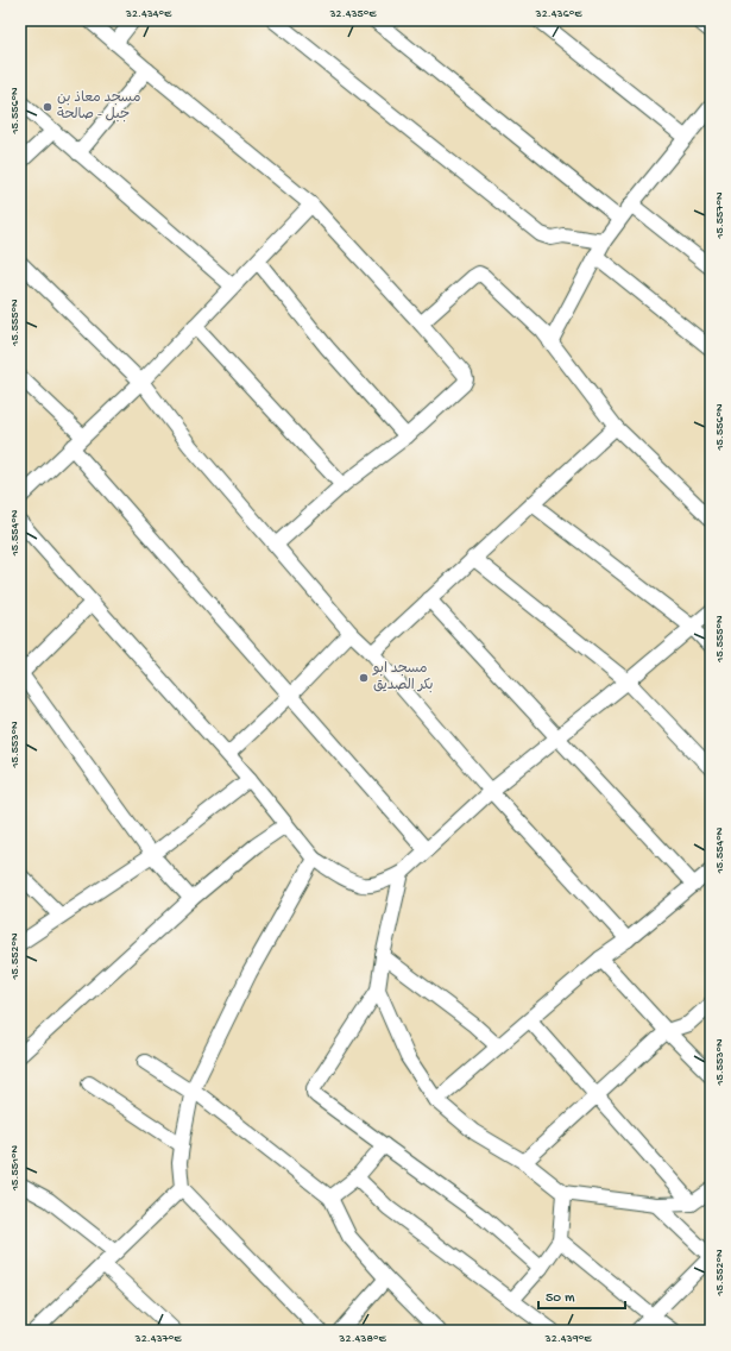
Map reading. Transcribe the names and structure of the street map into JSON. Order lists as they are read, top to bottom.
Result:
{
  "places": ["مسجد معاذ بن جبل - صالحة", "مسجد ابو بكر الصديق"],
  "scale_bar": "50 m",
  "coordinates": [
    "32.434°E",
    "32.435°E",
    "32.436°E",
    "15.556°N",
    "15.557°N",
    "15.555°N",
    "15.554°N",
    "15.553°N",
    "15.552°N",
    "15.551°N",
    "32.437°E",
    "32.438°E",
    "32.439°E"
  ]
}
